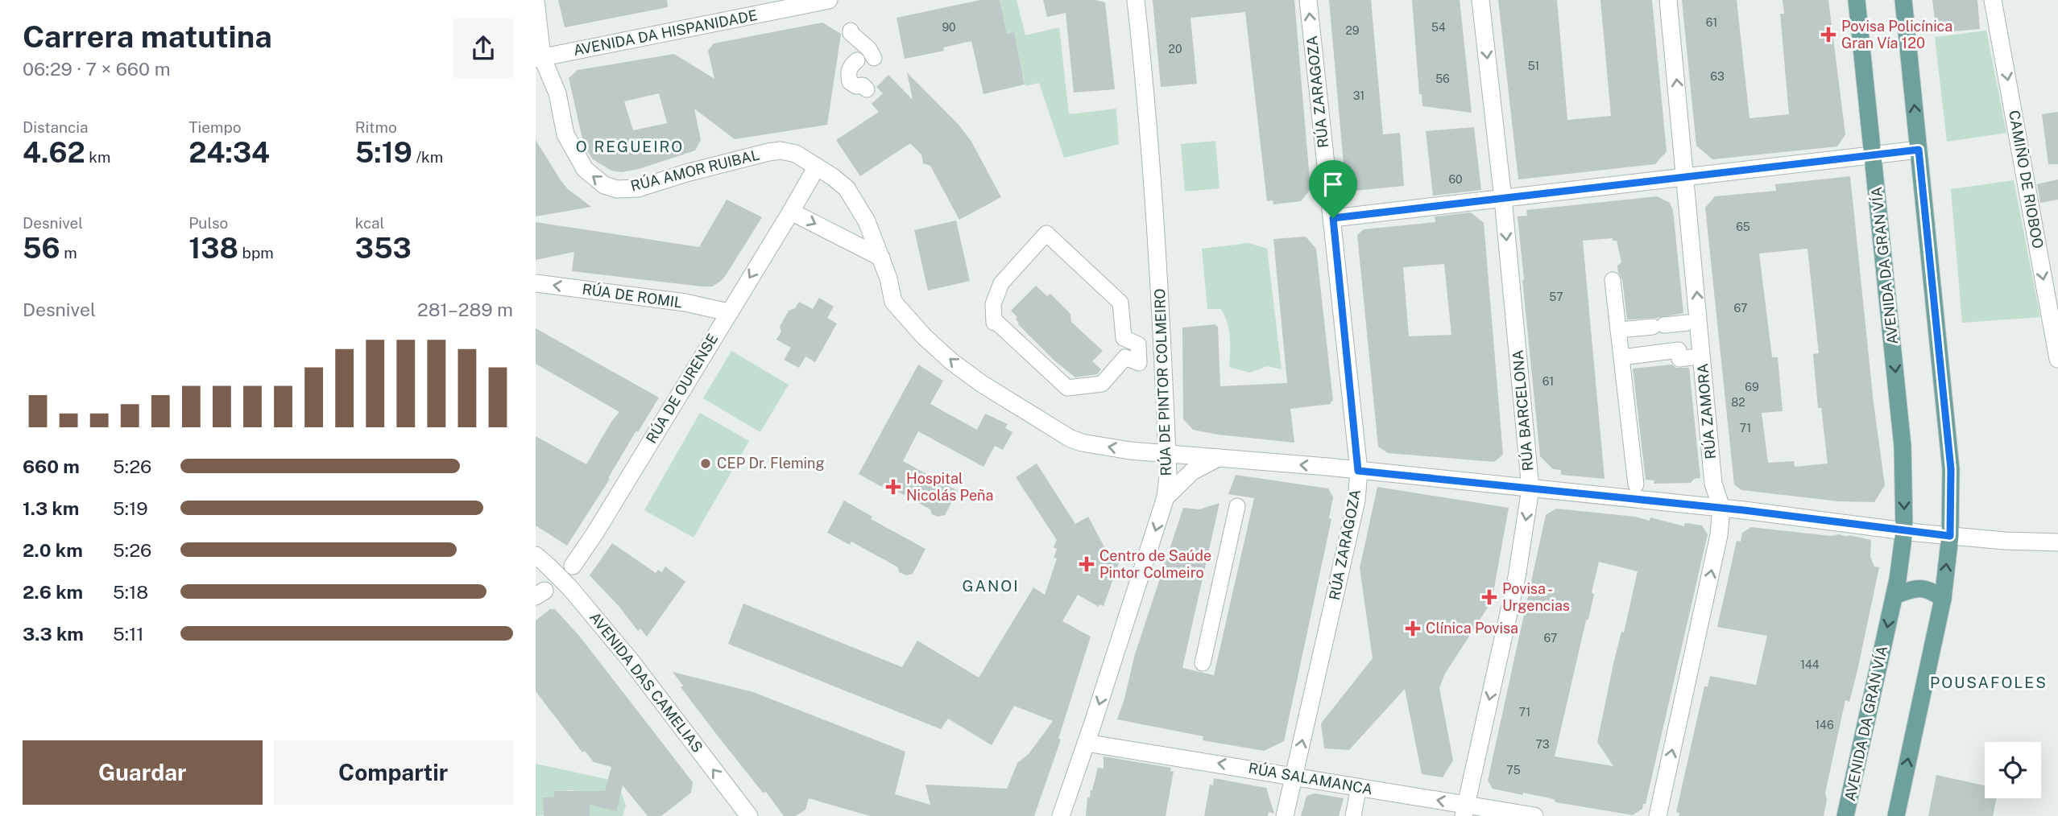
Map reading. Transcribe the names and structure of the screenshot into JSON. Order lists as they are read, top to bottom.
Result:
{
  "streets": {
    "main road": ["AVENIDA DA GRAN VÍA"],
    "street": [
      "AVENIDA DA HISPANIDADE",
      "RÚA ZARAGOZA",
      "RÚA AMOR RUIBAL",
      "CAMIÑO DE RIOBOO",
      "RÚA DE ROMIL",
      "RÚA DE PINTOR COLMEIRO",
      "RÚA DE OURENSE",
      "RÚA BARCELONA",
      "RÚA ZAMORA",
      "AVENIDA DAS CAMELIAS",
      "RÚA SALAMANCA"
    ]
  },
  "crossings": [
    ["AVENIDA DA HISPANIDADE", "RÚA AMOR RUIBAL"],
    ["RÚA ZARAGOZA", "RÚA AMOR RUIBAL"],
    ["RÚA ZARAGOZA", "RÚA SALAMANCA"],
    ["RÚA AMOR RUIBAL", "AVENIDA DA GRAN VÍA"],
    ["RÚA AMOR RUIBAL", "RÚA DE PINTOR COLMEIRO"],
    ["RÚA AMOR RUIBAL", "RÚA DE OURENSE"],
    ["RÚA AMOR RUIBAL", "RÚA BARCELONA"],
    ["RÚA AMOR RUIBAL", "RÚA ZAMORA"],
    ["RÚA DE ROMIL", "RÚA DE OURENSE"],
    ["RÚA DE PINTOR COLMEIRO", "RÚA SALAMANCA"],
    ["RÚA BARCELONA", "RÚA SALAMANCA"]
  ],
  "one_way": [
    "RÚA AMOR RUIBAL",
    "CAMIÑO DE RIOBOO",
    "RÚA DE ROMIL",
    "RÚA BARCELONA",
    "RÚA ZAMORA",
    "AVENIDA DAS CAMELIAS",
    "RÚA SALAMANCA"
  ],
  "districts": ["O REGUEIRO", "GANOI", "POUSAFOLES"],
  "places": {
    "health": [
      "Povisa Policínica Gran Vía 120",
      "Hospital Nicolás Peña",
      "Centro de Saúde Pintor Colmeiro",
      "Povisa - Urgencias",
      "Clínica Povisa"
    ],
    "other": ["CEP Dr. Fleming"]
  },
  "house_numbers": [
    "61",
    "90",
    "54",
    "29",
    "20",
    "51",
    "63",
    "56",
    "31",
    "60",
    "65",
    "57",
    "67",
    "61",
    "69",
    "82",
    "71",
    "67",
    "144",
    "71",
    "146",
    "73",
    "75"
  ],
  "page": {
    "heading": ["Carrera matutina", "06:29 · 7 × 660 m"],
    "stats": [
      ["Distancia", "4.62 km"],
      ["Tiempo", "24:34"],
      ["Ritmo", "5:19 /km"],
      ["Desnivel", "56 m"],
      ["Pulso", "138 bpm"],
      ["kcal", "353"]
    ],
    "chart": ["Desnivel", "281–289 m"],
    "list": [
      {
        "name": "660 m",
        "note": "5:26"
      },
      {
        "name": "1.3 km",
        "note": "5:19"
      },
      {
        "name": "2.0 km",
        "note": "5:26"
      },
      {
        "name": "2.6 km",
        "note": "5:18"
      },
      {
        "name": "3.3 km",
        "note": "5:11"
      }
    ],
    "buttons": ["Guardar", "Compartir"]
  }
}
